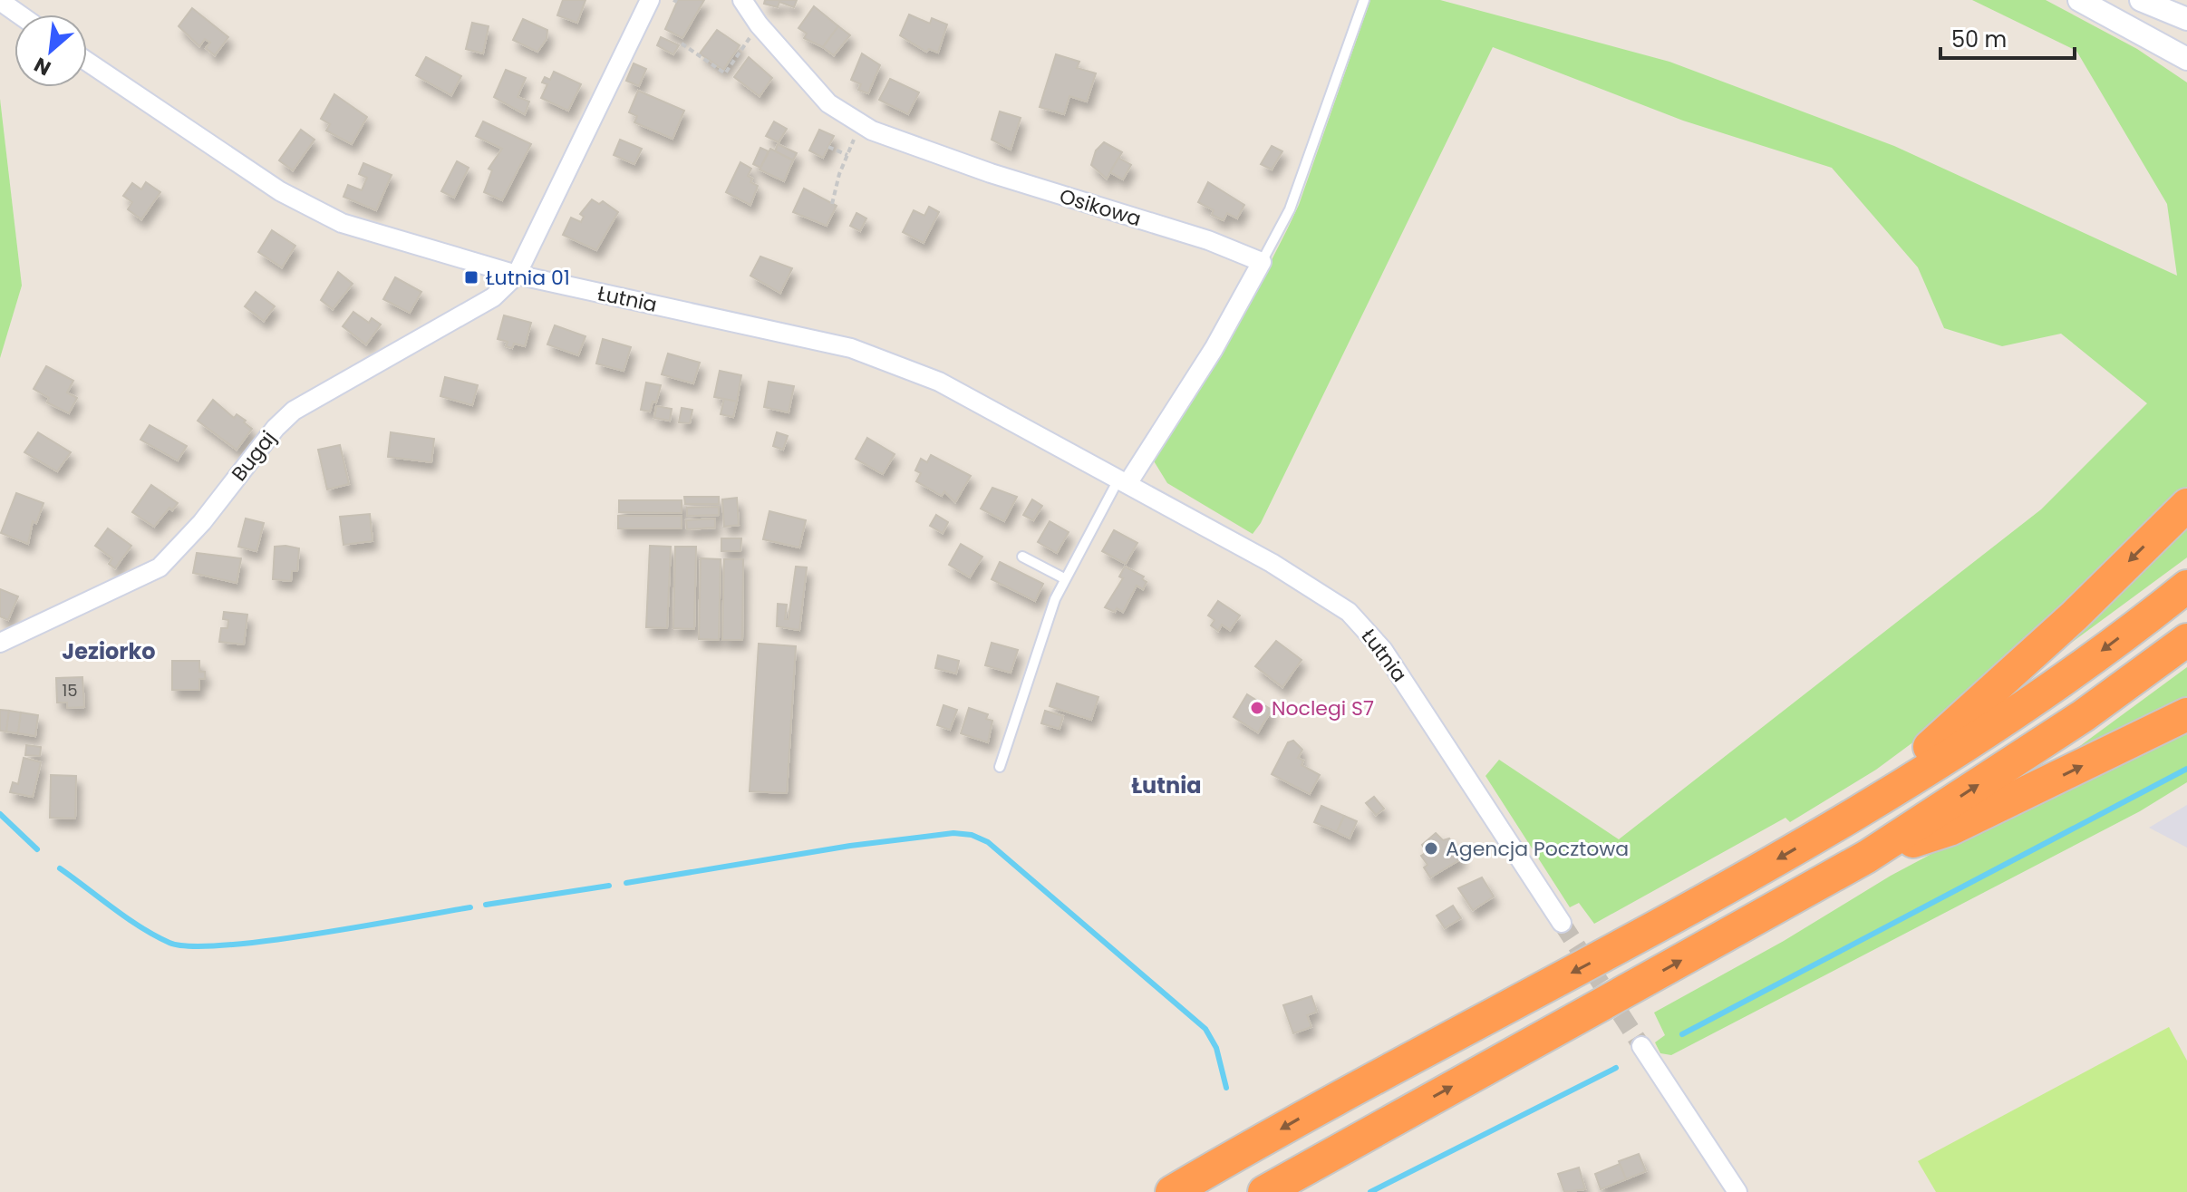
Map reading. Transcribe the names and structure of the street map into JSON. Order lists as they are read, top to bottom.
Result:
{
  "streets": {
    "street": ["Osikowa", "Łutnia", "Bugaj"]
  },
  "crossings": [
    ["Łutnia", "Bugaj"]
  ],
  "districts": ["Jeziorko", "Łutnia"],
  "places": {
    "transit": ["Łutnia 01"],
    "other": ["Noclegi S7", "Agencja Pocztowa"]
  },
  "house_numbers": ["15"],
  "scale_bar": "50 m",
  "north": "bottom left"
}
